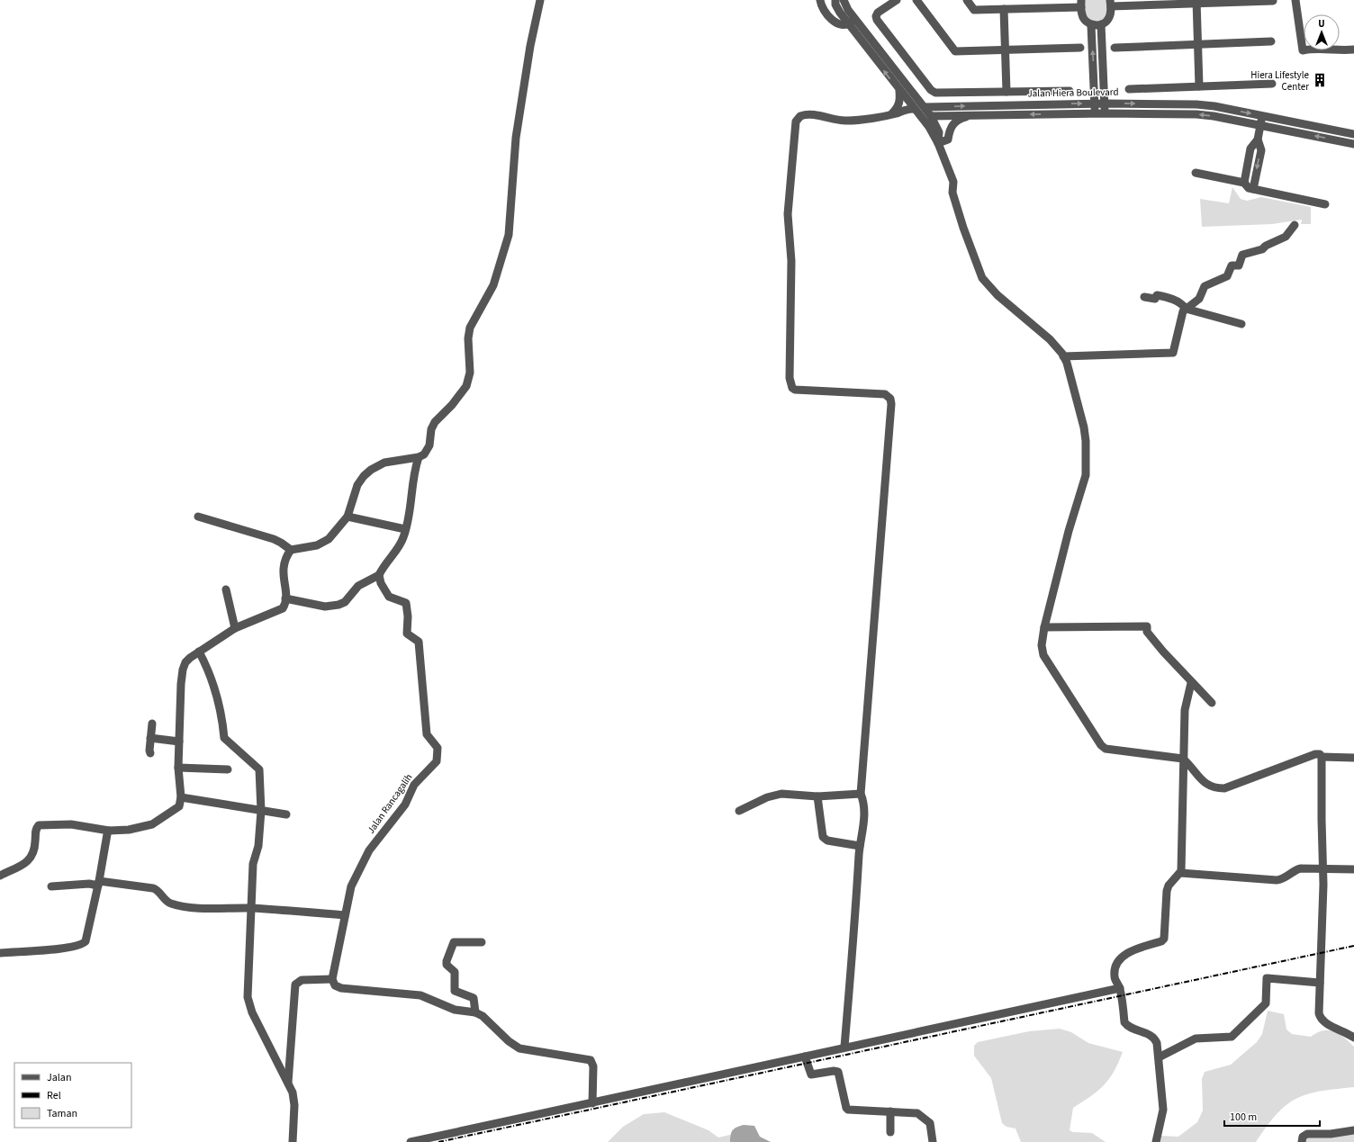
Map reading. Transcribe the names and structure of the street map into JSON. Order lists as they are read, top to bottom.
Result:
{
  "streets": {
    "street": ["Jalan Hiera Boulevard", "Jalan Rancagalih"]
  },
  "places": {
    "building": ["Hiera Lifestyle Center"]
  },
  "legend": ["Jalan", "Rel", "Taman"],
  "scale_bar": "100 m",
  "north": "top"
}
